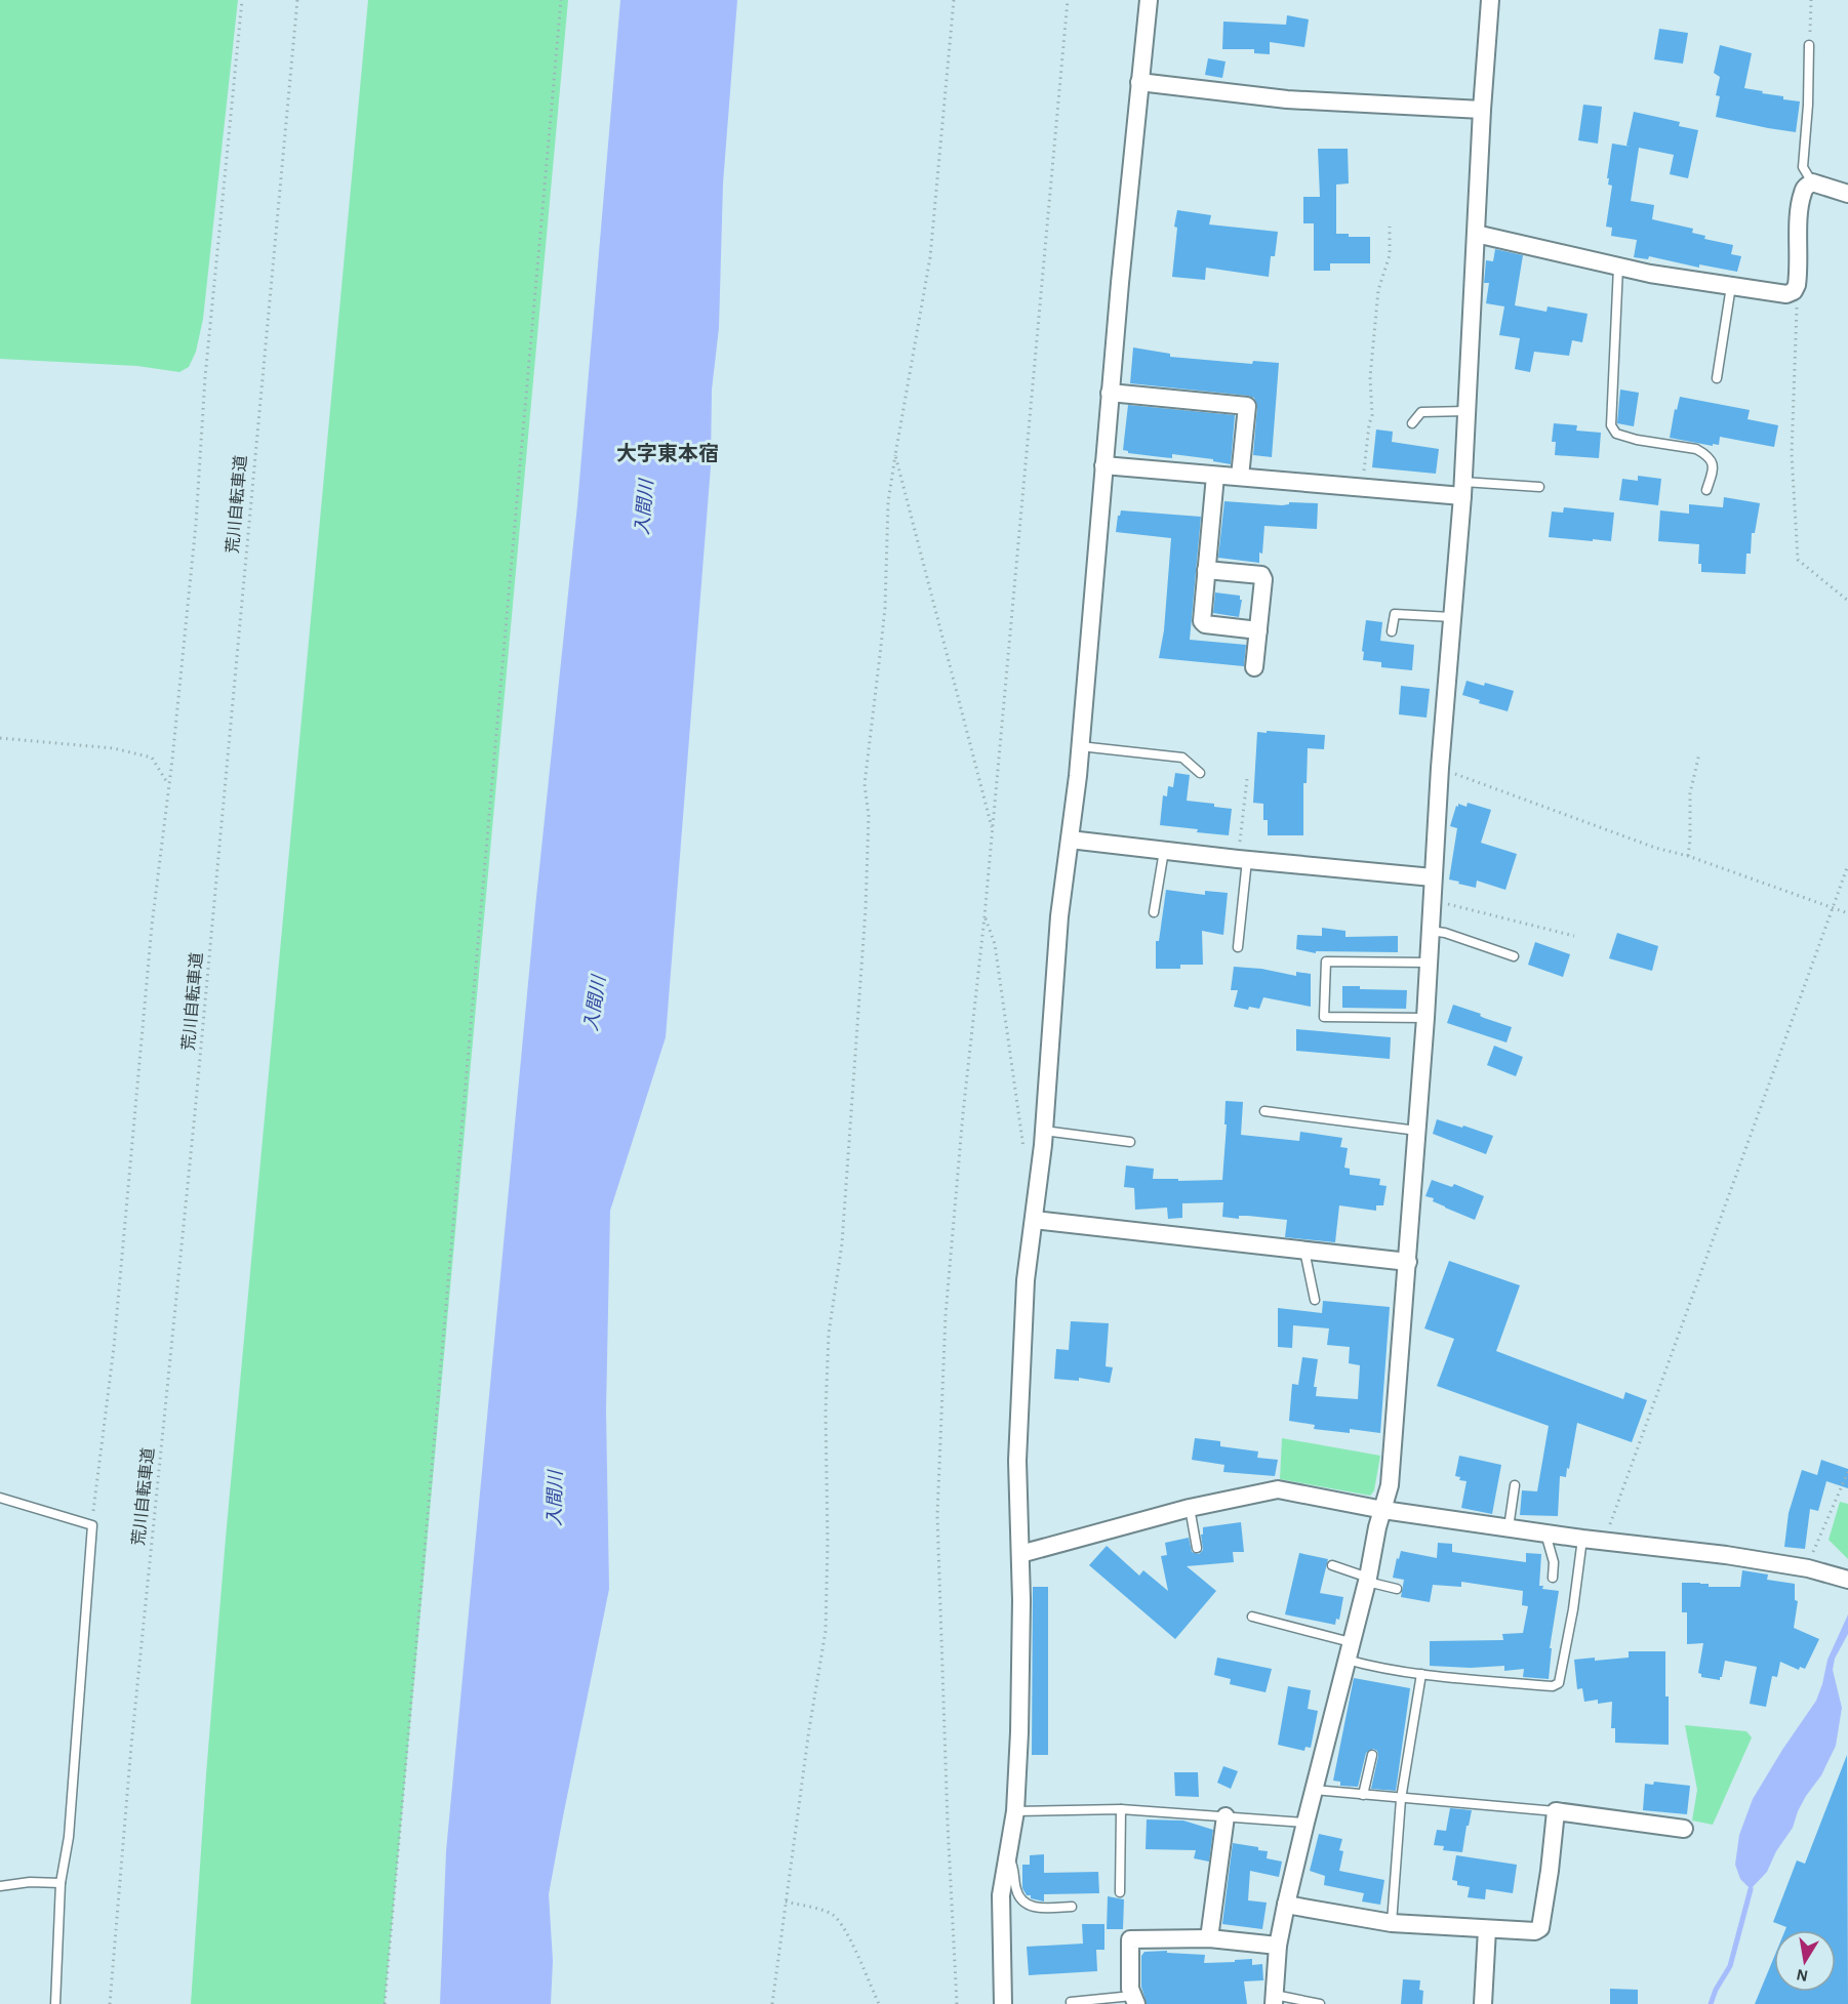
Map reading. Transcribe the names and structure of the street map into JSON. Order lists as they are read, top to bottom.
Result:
{
  "streets": {
    "path": ["荒川自転車道"]
  },
  "districts": ["大字東本宿"],
  "water": ["入間川"],
  "north": "bottom"
}
